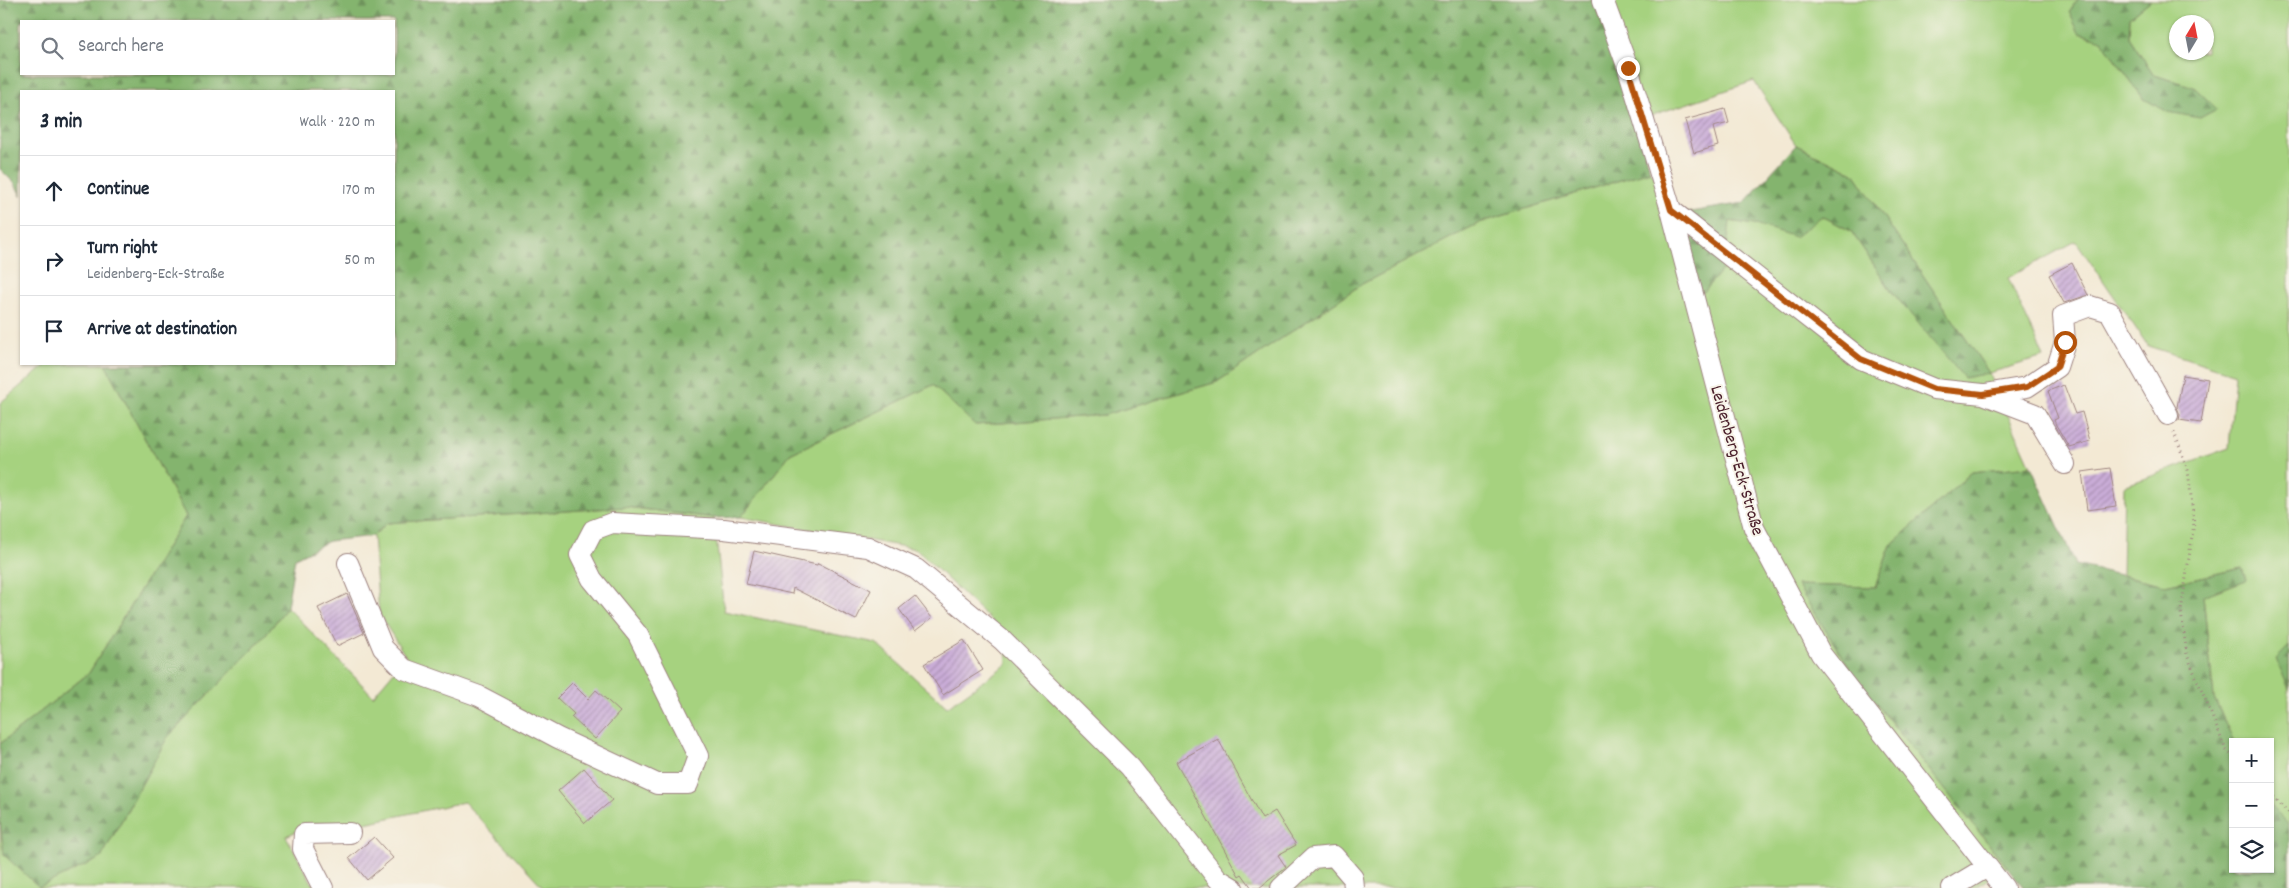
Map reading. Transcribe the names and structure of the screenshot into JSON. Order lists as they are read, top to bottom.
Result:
{
  "streets": {
    "street": ["Leidenberg-Eck-Straße"]
  },
  "north": "top",
  "page": {
    "search": "Search here",
    "heading": ["3 min", "Walk · 220 m"],
    "list": [
      ["Continue", "170 m"],
      ["Turn right", "Leidenberg-Eck-Straße", "50 m"],
      "Arrive at destination"
    ],
    "map_buttons": ["+", "−"]
  }
}
